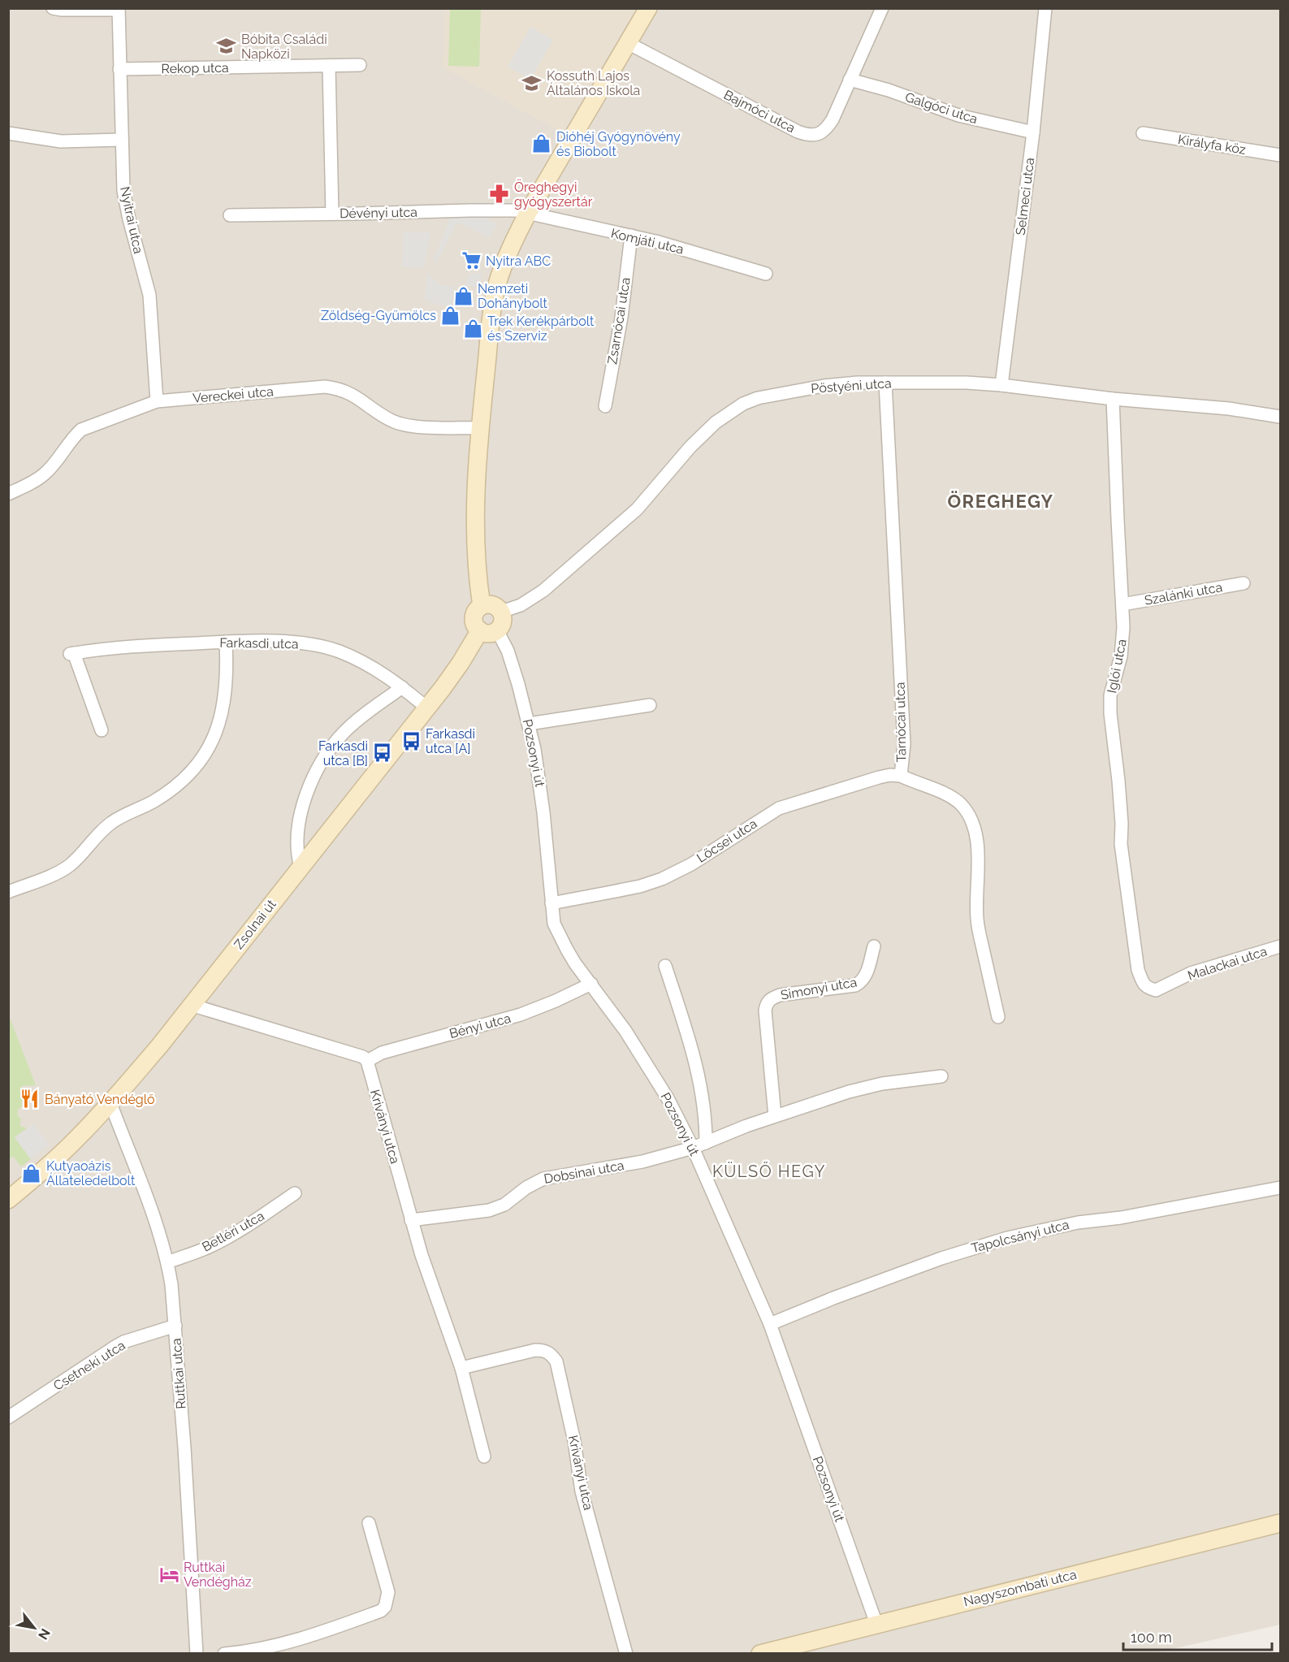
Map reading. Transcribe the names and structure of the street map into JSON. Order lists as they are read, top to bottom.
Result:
{
  "streets": {
    "street": [
      "Rekop utca",
      "Galgóci utca",
      "Bajmóci utca",
      "Királyfa köz",
      "Selmeci utca",
      "Dévényi utca",
      "Nyitrai utca",
      "Komjáti utca",
      "Zsarnócai utca",
      "Pöstyéni utca",
      "Vereckei utca",
      "Szalánki utca",
      "Farkasdi utca",
      "Iglói utca",
      "Tarnócai utca",
      "Pozsonyi út",
      "Lőcsei utca",
      "Zsolnai út",
      "Malackai utca",
      "Simonyi utca",
      "Bényi utca",
      "Kriványi utca",
      "Dobsinai utca",
      "Betléri utca",
      "Tapolcsányi utca",
      "Csetneki utca",
      "Ruttkai utca",
      "Nagyszombati utca"
    ]
  },
  "crossings": [
    ["Rekop utca", "Nyitrai utca"],
    ["Galgóci utca", "Bajmóci utca"],
    ["Galgóci utca", "Selmeci utca"],
    ["Selmeci utca", "Pöstyéni utca"],
    ["Dévényi utca", "Komjáti utca"],
    ["Nyitrai utca", "Vereckei utca"],
    ["Komjáti utca", "Zsarnócai utca"],
    ["Pöstyéni utca", "Iglói utca"],
    ["Pöstyéni utca", "Tarnócai utca"],
    ["Pöstyéni utca", "Pozsonyi út"],
    ["Pöstyéni utca", "Zsolnai út"],
    ["Szalánki utca", "Iglói utca"],
    ["Farkasdi utca", "Zsolnai út"],
    ["Iglói utca", "Malackai utca"],
    ["Tarnócai utca", "Lőcsei utca"],
    ["Pozsonyi út", "Lőcsei utca"],
    ["Pozsonyi út", "Zsolnai út"],
    ["Pozsonyi út", "Bényi utca"],
    ["Pozsonyi út", "Dobsinai utca"],
    ["Pozsonyi út", "Tapolcsányi utca"],
    ["Pozsonyi út", "Nagyszombati utca"],
    ["Zsolnai út", "Ruttkai utca"],
    ["Simonyi utca", "Dobsinai utca"],
    ["Bényi utca", "Kriványi utca"],
    ["Kriványi utca", "Dobsinai utca"],
    ["Betléri utca", "Ruttkai utca"],
    ["Csetneki utca", "Ruttkai utca"]
  ],
  "districts": ["ÖREGHEGY", "KÜLSŐ HEGY"],
  "places": {
    "school or university": ["Bóbita Családi Napközi", "Kossuth Lajos Általános Iskola"],
    "shop": [
      "Dióhéj Gyógynövény és Biobolt",
      "Nemzeti Dohánybolt",
      "Zöldség-Gyümölcs",
      "Trek Kerékpárbolt és Szerviz",
      "Kutyaoázis Állateledelbolt"
    ],
    "pharmacy": ["Öreghegyi gyógyszertár"],
    "supermarket": ["Nyitra ABC"],
    "bus stop": ["Farkasdi utca [A]", "Farkasdi utca [B]"],
    "restaurant": ["Bányató Vendéglő"],
    "hotel": ["Ruttkai Vendégház"]
  },
  "scale_bar": "100 m",
  "north": "bottom right"
}
